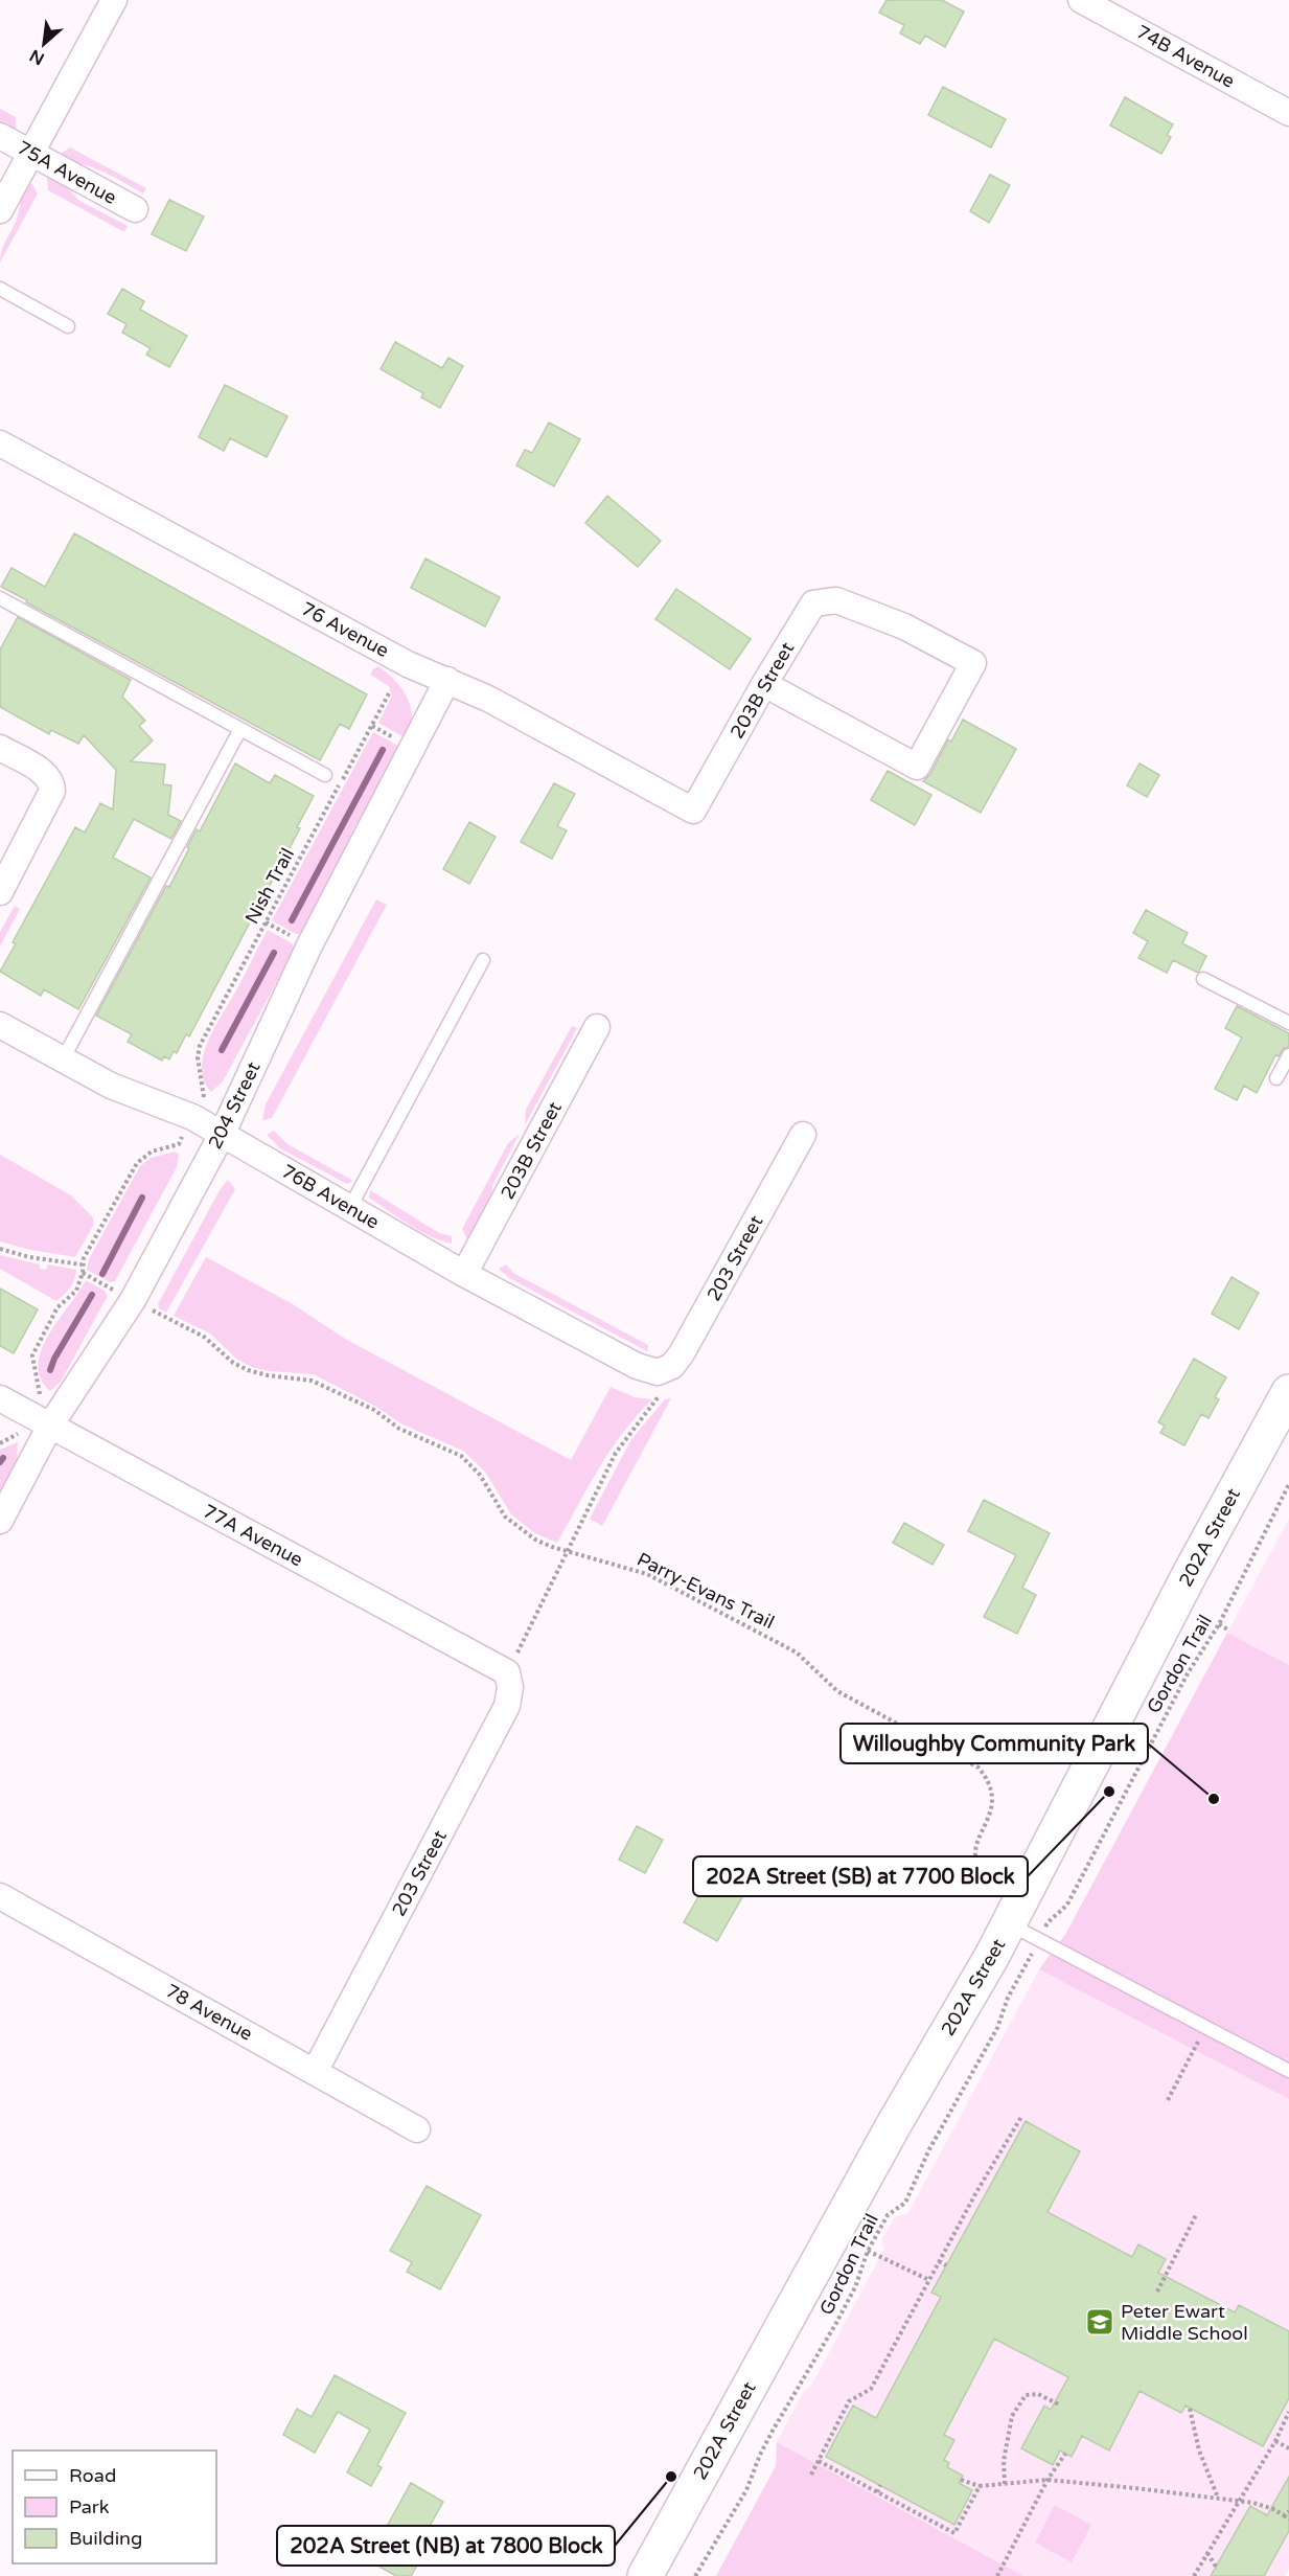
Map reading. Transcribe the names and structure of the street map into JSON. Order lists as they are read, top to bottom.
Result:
{
  "streets": {
    "main road": ["202A Street"],
    "street": [
      "74B Avenue",
      "75A Avenue",
      "76 Avenue",
      "203B Street",
      "204 Street",
      "76B Avenue",
      "203 Street",
      "77A Avenue",
      "78 Avenue"
    ],
    "path": ["Nish Trail", "Parry-Evans Trail", "Gordon Trail"]
  },
  "crossings": [
    ["76 Avenue", "203B Street"],
    ["76 Avenue", "204 Street"],
    ["203B Street", "76B Avenue"],
    ["204 Street", "76B Avenue"],
    ["204 Street", "77A Avenue"],
    ["76B Avenue", "203 Street"],
    ["203 Street", "77A Avenue"],
    ["203 Street", "78 Avenue"]
  ],
  "places": {
    "other": ["202A Street (SB) at 7700 Block", "Willoughby Community Park", "202A Street (NB) at 7800 Block"],
    "school or university": ["Peter Ewart Middle School"]
  },
  "legend": ["Road", "Park", "Building"],
  "north": "bottom left"
}
